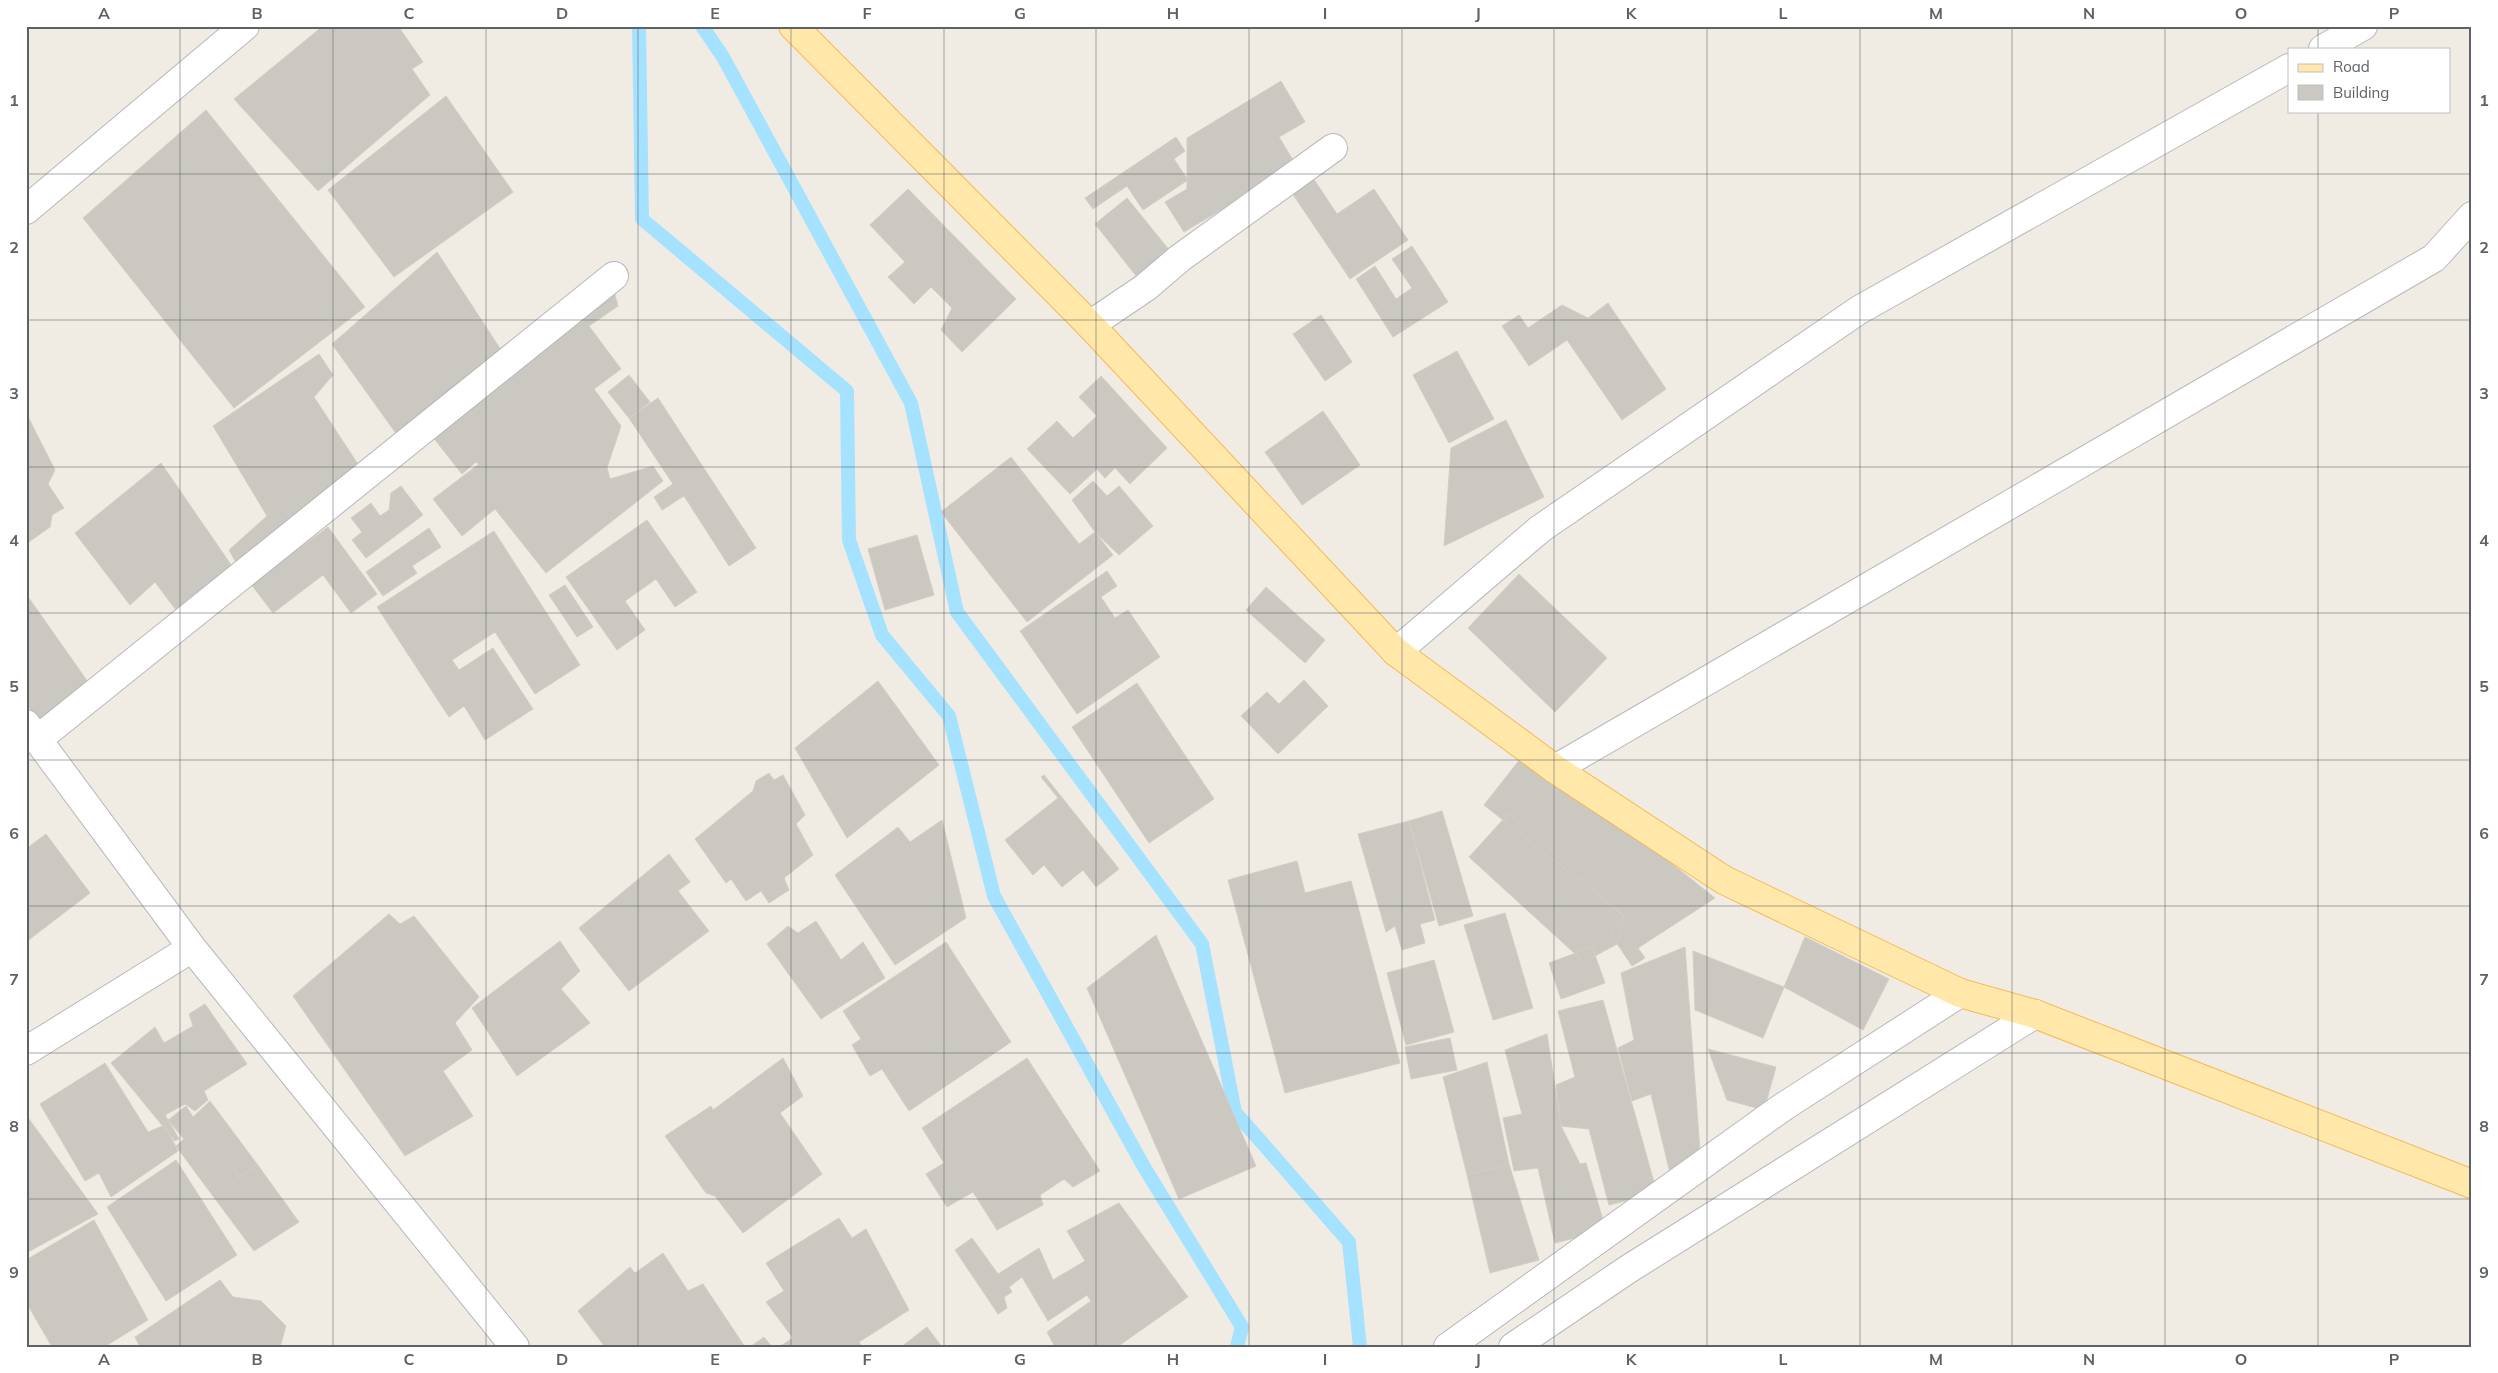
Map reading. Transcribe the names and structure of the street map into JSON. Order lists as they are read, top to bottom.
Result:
{
  "legend": ["Road", "Building"],
  "grid": {
    "columns": [
      "A",
      "B",
      "C",
      "D",
      "E",
      "F",
      "G",
      "H",
      "I",
      "J",
      "K",
      "L",
      "M",
      "N",
      "O",
      "P"
    ],
    "rows": [
      "1",
      "2",
      "3",
      "4",
      "5",
      "6",
      "7",
      "8",
      "9"
    ]
  }
}
